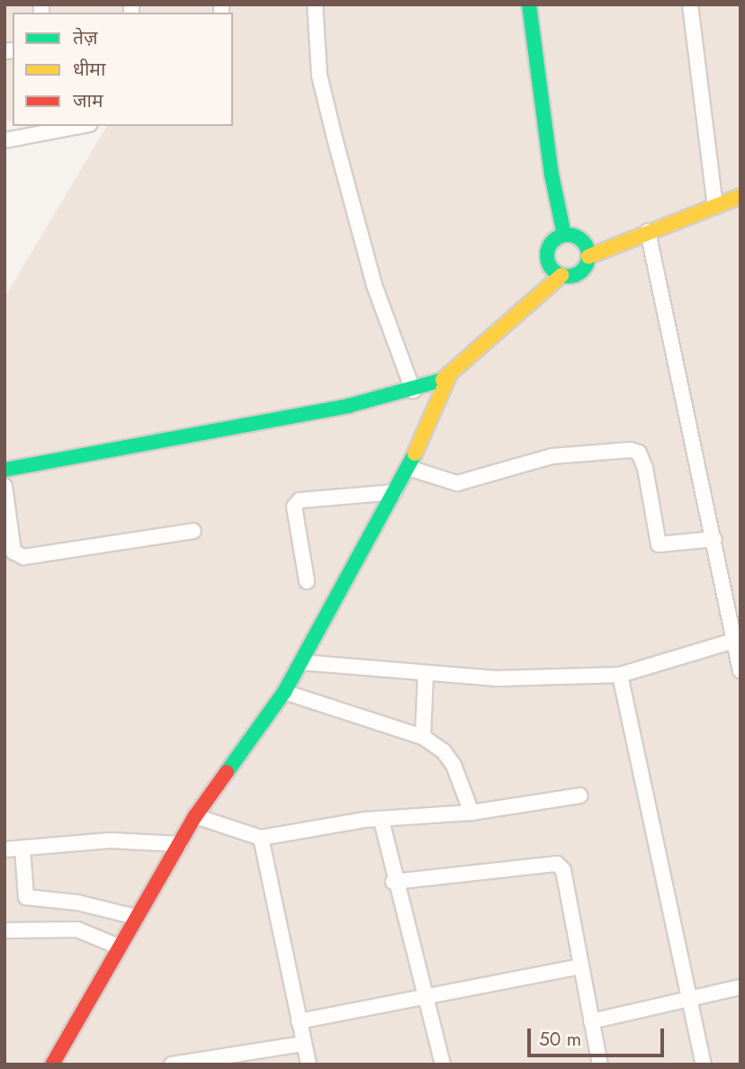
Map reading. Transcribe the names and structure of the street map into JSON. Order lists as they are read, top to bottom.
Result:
{
  "legend": ["तेज़", "धीमा", "जाम"],
  "scale_bar": "50 m"
}
